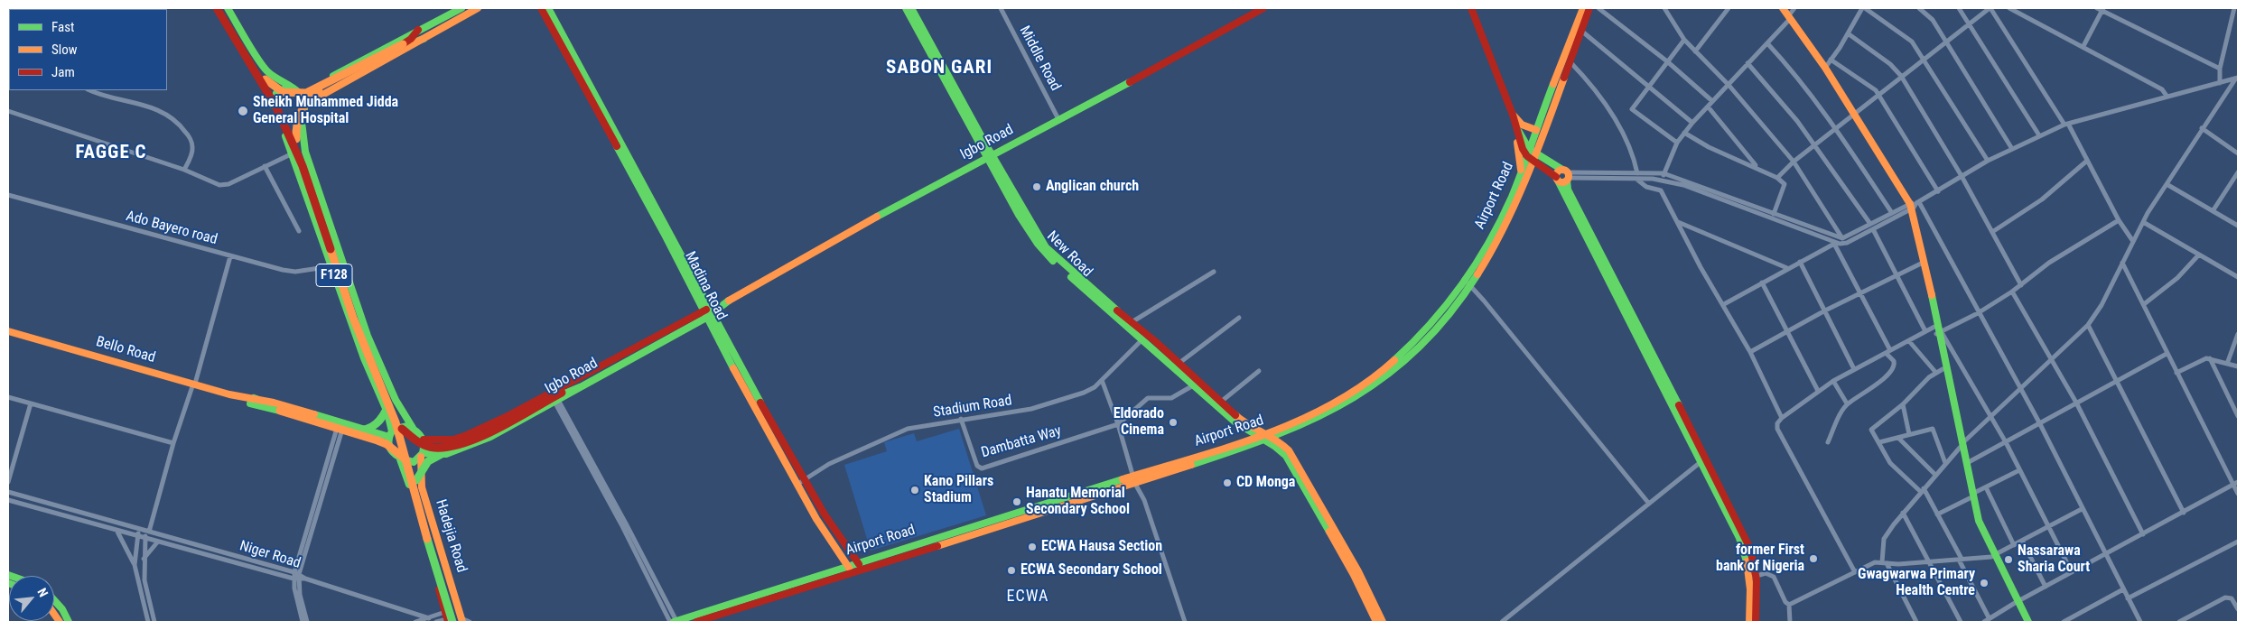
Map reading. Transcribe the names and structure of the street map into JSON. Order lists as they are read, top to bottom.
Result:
{
  "streets": {
    "main road": [
      "Igbo Road",
      "Airport Road",
      "New Road",
      "F128",
      "Madina Road",
      "Bello Road",
      "Hadejia Road"
    ],
    "street": [
      "Middle Road",
      "Ado Bayero road",
      "Stadium Road",
      "Dambatta Way",
      "Niger Road"
    ]
  },
  "crossings": [
    ["Middle Road", "Igbo Road"],
    ["Igbo Road", "New Road"],
    ["Igbo Road", "F128"],
    ["Igbo Road", "Madina Road"],
    ["Igbo Road", "Hadejia Road"],
    ["Airport Road", "New Road"],
    ["Airport Road", "Madina Road"],
    ["Ado Bayero road", "F128"],
    ["New Road", "Stadium Road"],
    ["F128", "Bello Road"],
    ["F128", "Hadejia Road"],
    ["Madina Road", "Stadium Road"],
    ["Stadium Road", "Dambatta Way"]
  ],
  "districts": ["SABON GARI", "FAGGE C", "ECWA"],
  "places": [
    "Sheikh Muhammed Jidda General Hospital",
    "Anglican church",
    "Eldorado Cinema",
    "CD Monga",
    "Kano Pillars Stadium",
    "Hanatu Memorial Secondary School",
    "ECWA Hausa Section",
    "former First bank of Nigeria",
    "Nassarawa Sharia Court",
    "ECWA Secondary School",
    "Gwagwarwa Primary Health Centre"
  ],
  "legend": ["Fast", "Slow", "Jam"],
  "north": "top right"
}
